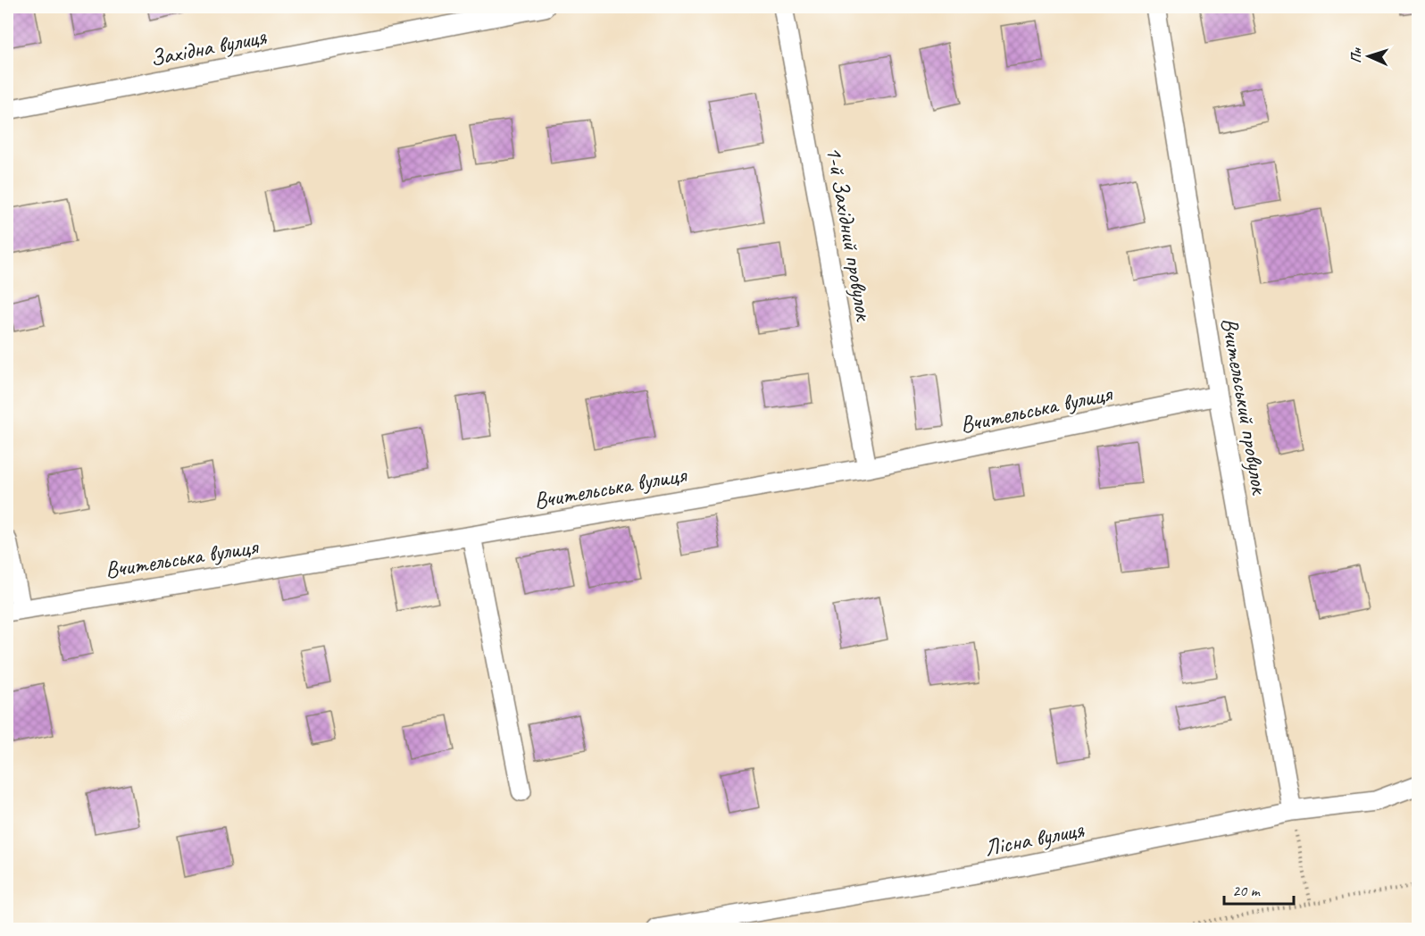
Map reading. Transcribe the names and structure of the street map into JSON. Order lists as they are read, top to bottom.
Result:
{
  "streets": {
    "street": [
      "Західна вулиця",
      "1-й Західний провулок",
      "Вчительський провулок",
      "Вчительська вулиця",
      "Лісна вулиця"
    ]
  },
  "crossings": [
    ["1-й Західний провулок", "Вчительська вулиця"],
    ["Вчительський провулок", "Вчительська вулиця"],
    ["Вчительський провулок", "Лісна вулиця"]
  ],
  "scale_bar": "20 m",
  "north": "left"
}
